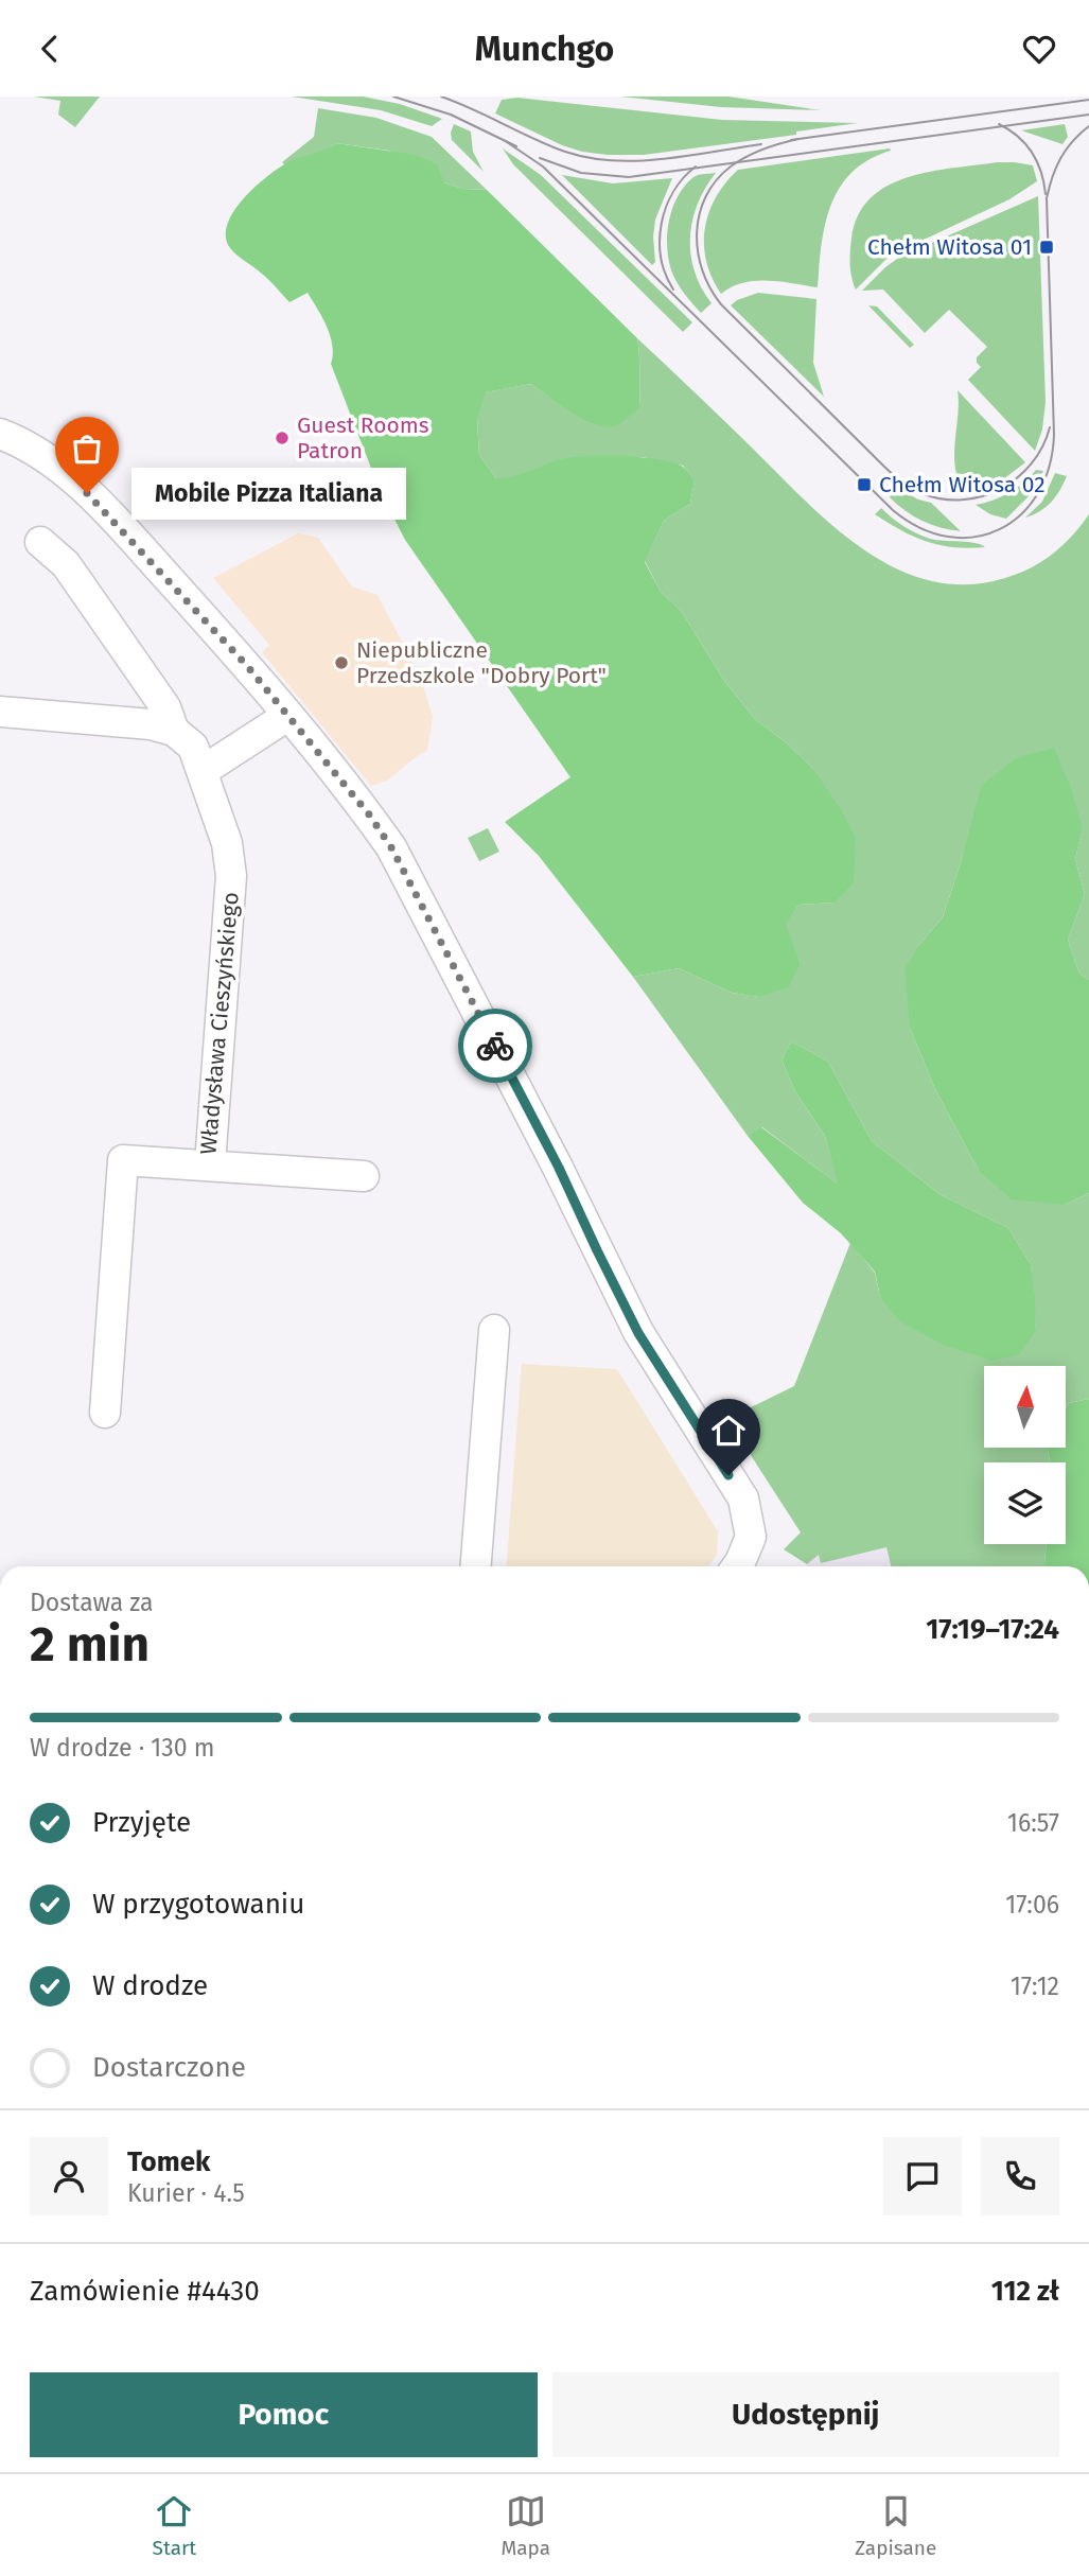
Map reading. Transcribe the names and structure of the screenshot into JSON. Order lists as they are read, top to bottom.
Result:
{
  "streets": {
    "street": ["Władysława Cieszyńskiego"]
  },
  "places": {
    "transit": ["Chełm Witosa 01", "Chełm Witosa 02"],
    "other": ["Guest Rooms Patron", "Mobile Pizza Italiana", "Niepubliczne Przedszkole \"Dobry Port\""]
  },
  "north": "top",
  "page": {
    "header": "Munchgo",
    "bubble": "Mobile Pizza Italiana",
    "heading": ["2 min", "Dostawa za", "17:19–17:24"],
    "panel": [
      "Tomek",
      "Kurier · 4.5",
      "Zamówienie #4430",
      "112 zł"
    ],
    "bar": "W drodze · 130 m",
    "list": [
      ["Przyjęte", "16:57"],
      ["W przygotowaniu", "17:06"],
      ["W drodze", "17:12"],
      "Dostarczone"
    ],
    "buttons": ["Pomoc", "Udostępnij"],
    "tabs": ["Start", "Mapa", "Zapisane"]
  }
}
